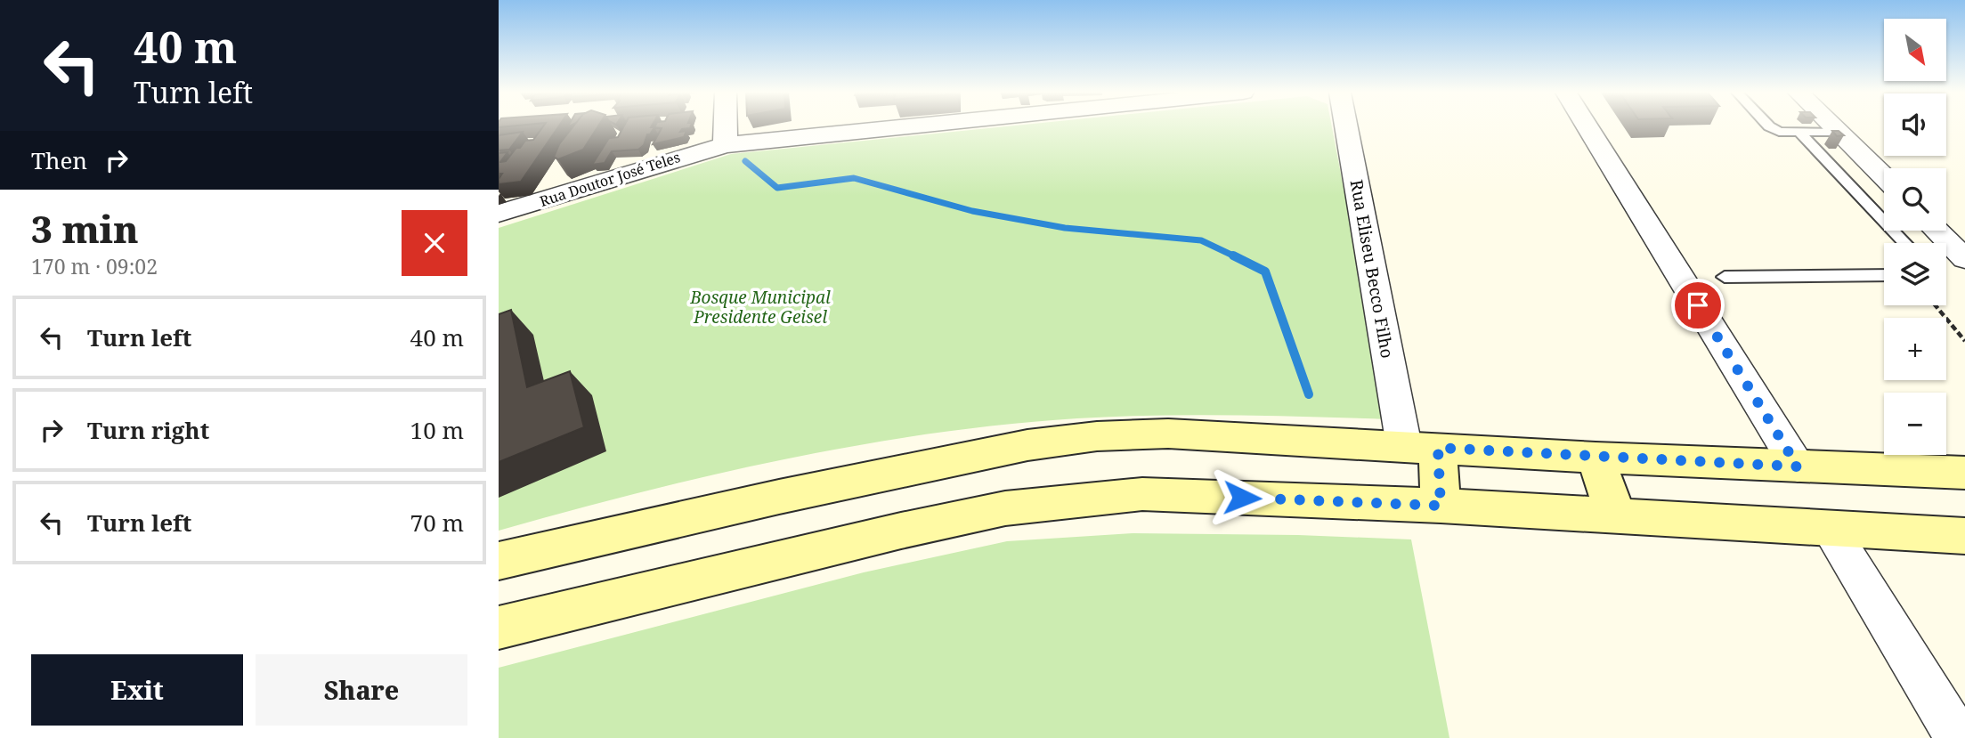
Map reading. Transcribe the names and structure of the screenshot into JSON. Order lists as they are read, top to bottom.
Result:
{
  "streets": {
    "street": ["Rua Doutor José Teles", "Rua Eliseu Becco Filho"]
  },
  "parks": ["Bosque Municipal Presidente Geisel"],
  "north": "bottom right",
  "page": {
    "turn": ["40 m", "Turn left"],
    "map_buttons": ["+", "−"],
    "then": "Then",
    "heading": ["3 min", "170 m · 09:02"],
    "list": [
      {
        "name": "Turn left",
        "value": "40 m"
      },
      {
        "name": "Turn right",
        "value": "10 m"
      },
      {
        "name": "Turn left",
        "value": "70 m"
      }
    ],
    "buttons": ["Exit", "Share"]
  }
}
